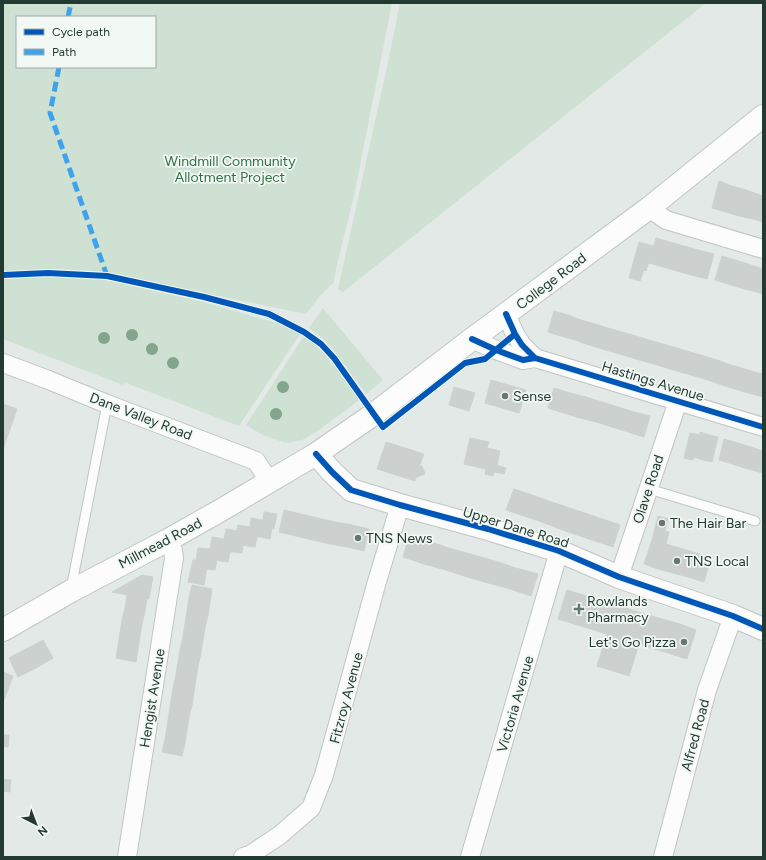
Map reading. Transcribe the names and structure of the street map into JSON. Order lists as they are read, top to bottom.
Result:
{
  "streets": {
    "main road": ["College Road", "Upper Dane Road", "Millmead Road"],
    "street": [
      "Hastings Avenue",
      "Dane Valley Road",
      "Olave Road",
      "Hengist Avenue",
      "Fitzroy Avenue",
      "Victoria Avenue",
      "Alfred Road"
    ]
  },
  "crossings": [
    ["College Road", "Hastings Avenue"],
    ["College Road", "Upper Dane Road"],
    ["College Road", "Millmead Road"],
    ["Hastings Avenue", "Olave Road"],
    ["Dane Valley Road", "Millmead Road"],
    ["Olave Road", "Upper Dane Road"],
    ["Upper Dane Road", "Millmead Road"],
    ["Upper Dane Road", "Fitzroy Avenue"],
    ["Upper Dane Road", "Victoria Avenue"],
    ["Upper Dane Road", "Alfred Road"],
    ["Millmead Road", "Hengist Avenue"]
  ],
  "parks": ["Windmill Community Allotment Project"],
  "places": {
    "other": [
      "Sense",
      "The Hair Bar",
      "TNS News",
      "TNS Local",
      "Let's Go Pizza"
    ],
    "health": ["Rowlands Pharmacy"]
  },
  "legend": ["Cycle path", "Path"],
  "north": "bottom right"
}
